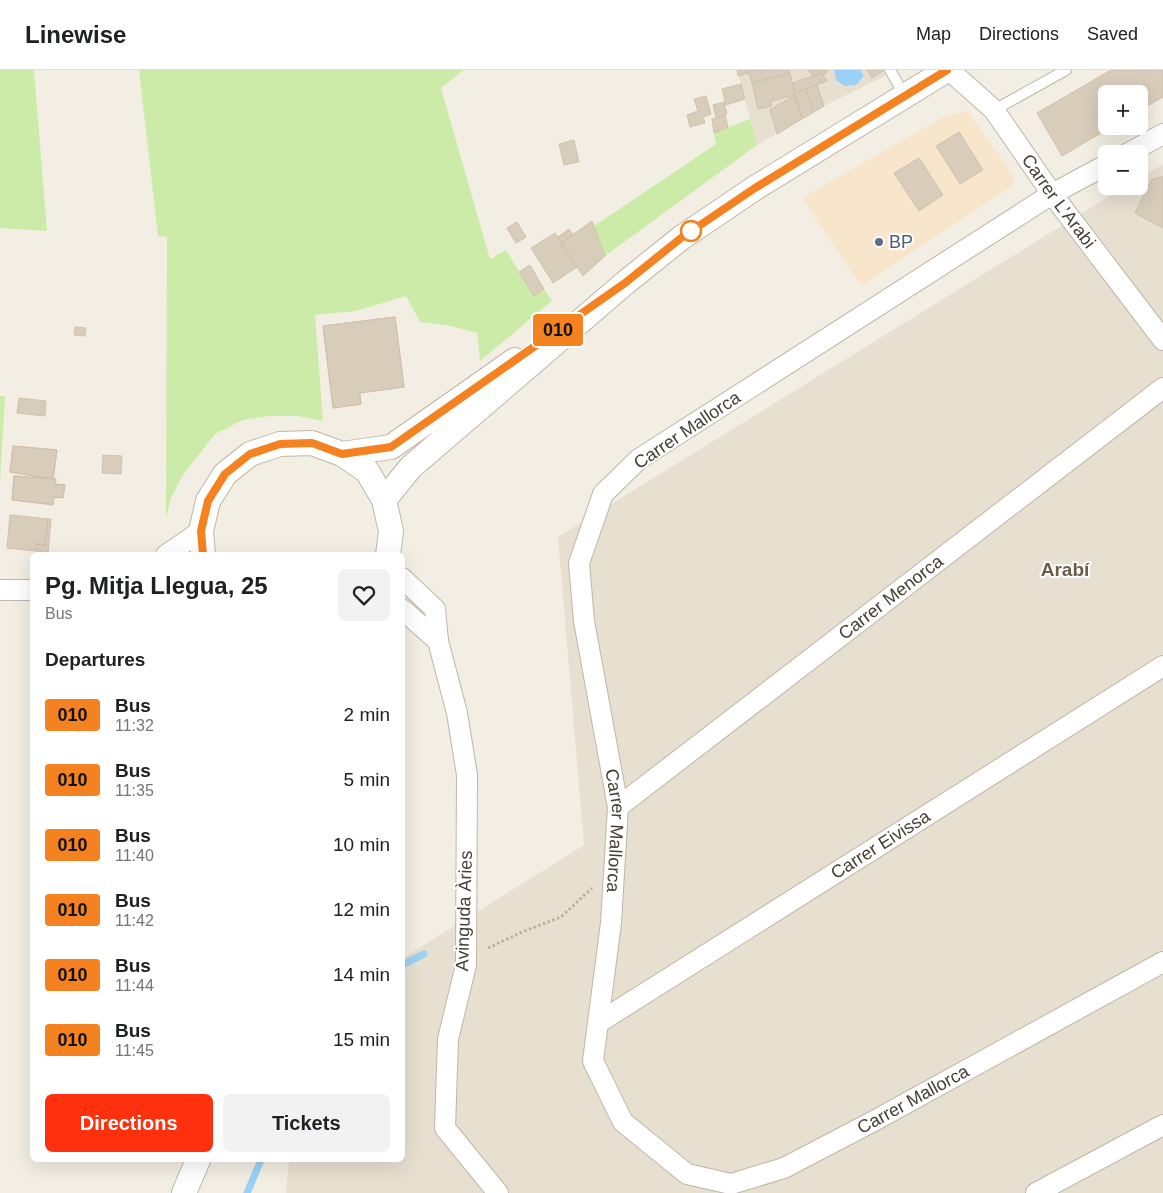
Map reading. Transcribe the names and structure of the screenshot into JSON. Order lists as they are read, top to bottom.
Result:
{
  "streets": {
    "street": [
      "Carrer L'Arabi",
      "Carrer Mallorca",
      "Carrer Menorca",
      "Carrer Eivissa",
      "Avinguda Àries"
    ]
  },
  "crossings": [
    ["Carrer L'Arabi", "Carrer Mallorca"],
    ["Carrer Mallorca", "Carrer Menorca"],
    ["Carrer Mallorca", "Carrer Eivissa"]
  ],
  "districts": ["Arabí"],
  "places": ["BP"],
  "lines": ["bus line 010"],
  "page": {
    "header": "Linewise",
    "nav": ["Map", "Directions", "Saved"],
    "on_map": "010",
    "map_buttons": ["+", "−"],
    "heading": [
      ["Pg. Mitja Llegua, 25", "Bus"],
      "Departures"
    ],
    "list": [
      {
        "mark": "010",
        "name": "Bus",
        "note": "11:32",
        "value": "2 min"
      },
      {
        "mark": "010",
        "name": "Bus",
        "note": "11:35",
        "value": "5 min"
      },
      {
        "mark": "010",
        "name": "Bus",
        "note": "11:40",
        "value": "10 min"
      },
      {
        "mark": "010",
        "name": "Bus",
        "note": "11:42",
        "value": "12 min"
      },
      {
        "mark": "010",
        "name": "Bus",
        "note": "11:44",
        "value": "14 min"
      },
      {
        "mark": "010",
        "name": "Bus",
        "note": "11:45",
        "value": "15 min"
      }
    ],
    "buttons": ["Directions", "Tickets"]
  }
}
